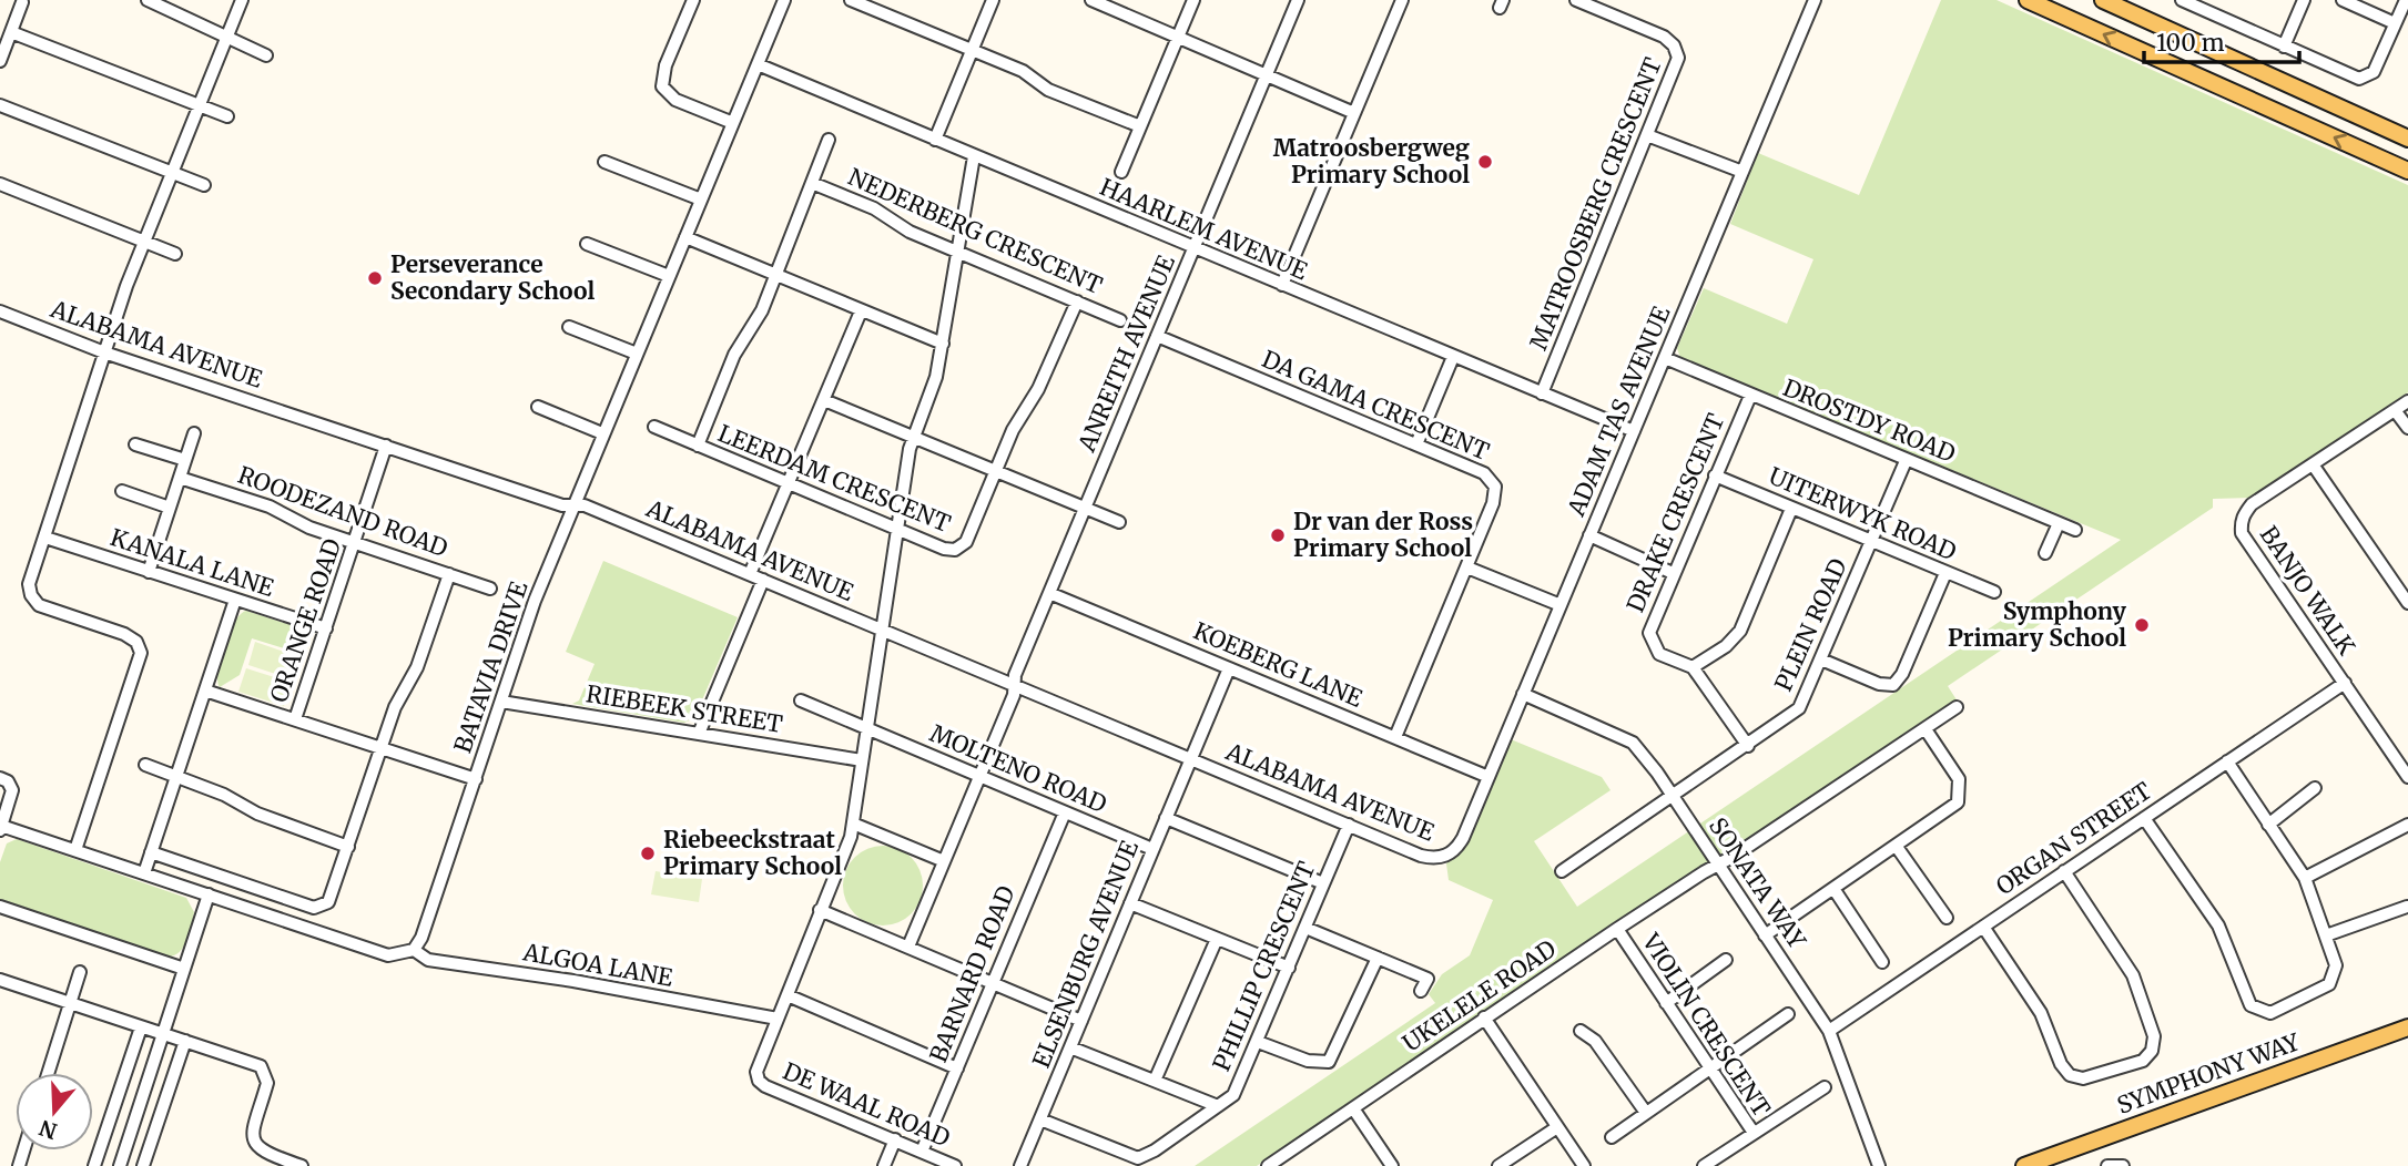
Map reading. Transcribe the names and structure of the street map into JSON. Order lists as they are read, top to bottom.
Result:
{
  "streets": {
    "main road": ["SYMPHONY WAY"],
    "street": [
      "MATROOSBERG CRESCENT",
      "HAARLEM AVENUE",
      "NEDERBERG CRESCENT",
      "ALABAMA AVENUE",
      "ANREITH AVENUE",
      "DA GAMA CRESCENT",
      "ADAM TAS AVENUE",
      "DROSTDY ROAD",
      "LEERDAM CRESCENT",
      "ROODEZAND ROAD",
      "DRAKE CRESCENT",
      "UITERWYK ROAD",
      "KANALA LANE",
      "BANJO WALK",
      "ORANGE ROAD",
      "PLEIN ROAD",
      "KOEBERG LANE",
      "BATAVIA DRIVE",
      "RIEBEEK STREET",
      "MOLTENO ROAD",
      "ORGAN STREET",
      "SONATA WAY",
      "ELSENBURG AVENUE",
      "ALGOA LANE",
      "PHILLIP CRESCENT",
      "BARNARD ROAD",
      "UKELELE ROAD",
      "VIOLIN CRESCENT",
      "DE WAAL ROAD"
    ]
  },
  "crossings": [
    ["MATROOSBERG CRESCENT", "HAARLEM AVENUE"],
    ["HAARLEM AVENUE", "ANREITH AVENUE"],
    ["HAARLEM AVENUE", "ADAM TAS AVENUE"],
    ["HAARLEM AVENUE", "BATAVIA DRIVE"],
    ["HAARLEM AVENUE", "DE WAAL ROAD"],
    ["NEDERBERG CRESCENT", "LEERDAM CRESCENT"],
    ["NEDERBERG CRESCENT", "DE WAAL ROAD"],
    ["ALABAMA AVENUE", "ANREITH AVENUE"],
    ["ALABAMA AVENUE", "ADAM TAS AVENUE"],
    ["ALABAMA AVENUE", "ORANGE ROAD"],
    ["ALABAMA AVENUE", "BATAVIA DRIVE"],
    ["ALABAMA AVENUE", "ELSENBURG AVENUE"],
    ["ALABAMA AVENUE", "PHILLIP CRESCENT"],
    ["ALABAMA AVENUE", "DE WAAL ROAD"],
    ["ANREITH AVENUE", "DA GAMA CRESCENT"],
    ["ANREITH AVENUE", "KOEBERG LANE"],
    ["ANREITH AVENUE", "MOLTENO ROAD"],
    ["DA GAMA CRESCENT", "KOEBERG LANE"],
    ["ADAM TAS AVENUE", "DROSTDY ROAD"],
    ["ADAM TAS AVENUE", "KOEBERG LANE"],
    ["ADAM TAS AVENUE", "SONATA WAY"],
    ["DROSTDY ROAD", "DRAKE CRESCENT"],
    ["DROSTDY ROAD", "PLEIN ROAD"],
    ["LEERDAM CRESCENT", "DE WAAL ROAD"],
    ["ROODEZAND ROAD", "ORANGE ROAD"],
    ["DRAKE CRESCENT", "UITERWYK ROAD"],
    ["UITERWYK ROAD", "PLEIN ROAD"],
    ["KANALA LANE", "ORANGE ROAD"],
    ["BANJO WALK", "ORGAN STREET"],
    ["PLEIN ROAD", "SONATA WAY"],
    ["KOEBERG LANE", "ELSENBURG AVENUE"],
    ["BATAVIA DRIVE", "RIEBEEK STREET"],
    ["BATAVIA DRIVE", "ALGOA LANE"],
    ["RIEBEEK STREET", "DE WAAL ROAD"],
    ["MOLTENO ROAD", "ELSENBURG AVENUE"],
    ["MOLTENO ROAD", "BARNARD ROAD"],
    ["MOLTENO ROAD", "DE WAAL ROAD"],
    ["ORGAN STREET", "SONATA WAY"],
    ["SONATA WAY", "UKELELE ROAD"],
    ["ELSENBURG AVENUE", "PHILLIP CRESCENT"],
    ["ALGOA LANE", "DE WAAL ROAD"],
    ["BARNARD ROAD", "DE WAAL ROAD"],
    ["UKELELE ROAD", "VIOLIN CRESCENT"]
  ],
  "places": [
    "Matroosbergweg Primary School",
    "Perseverance Secondary School",
    "Dr van der Ross Primary School",
    "Symphony Primary School",
    "Riebeeckstraat Primary School"
  ],
  "scale_bar": "100 m",
  "north": "bottom"
}
